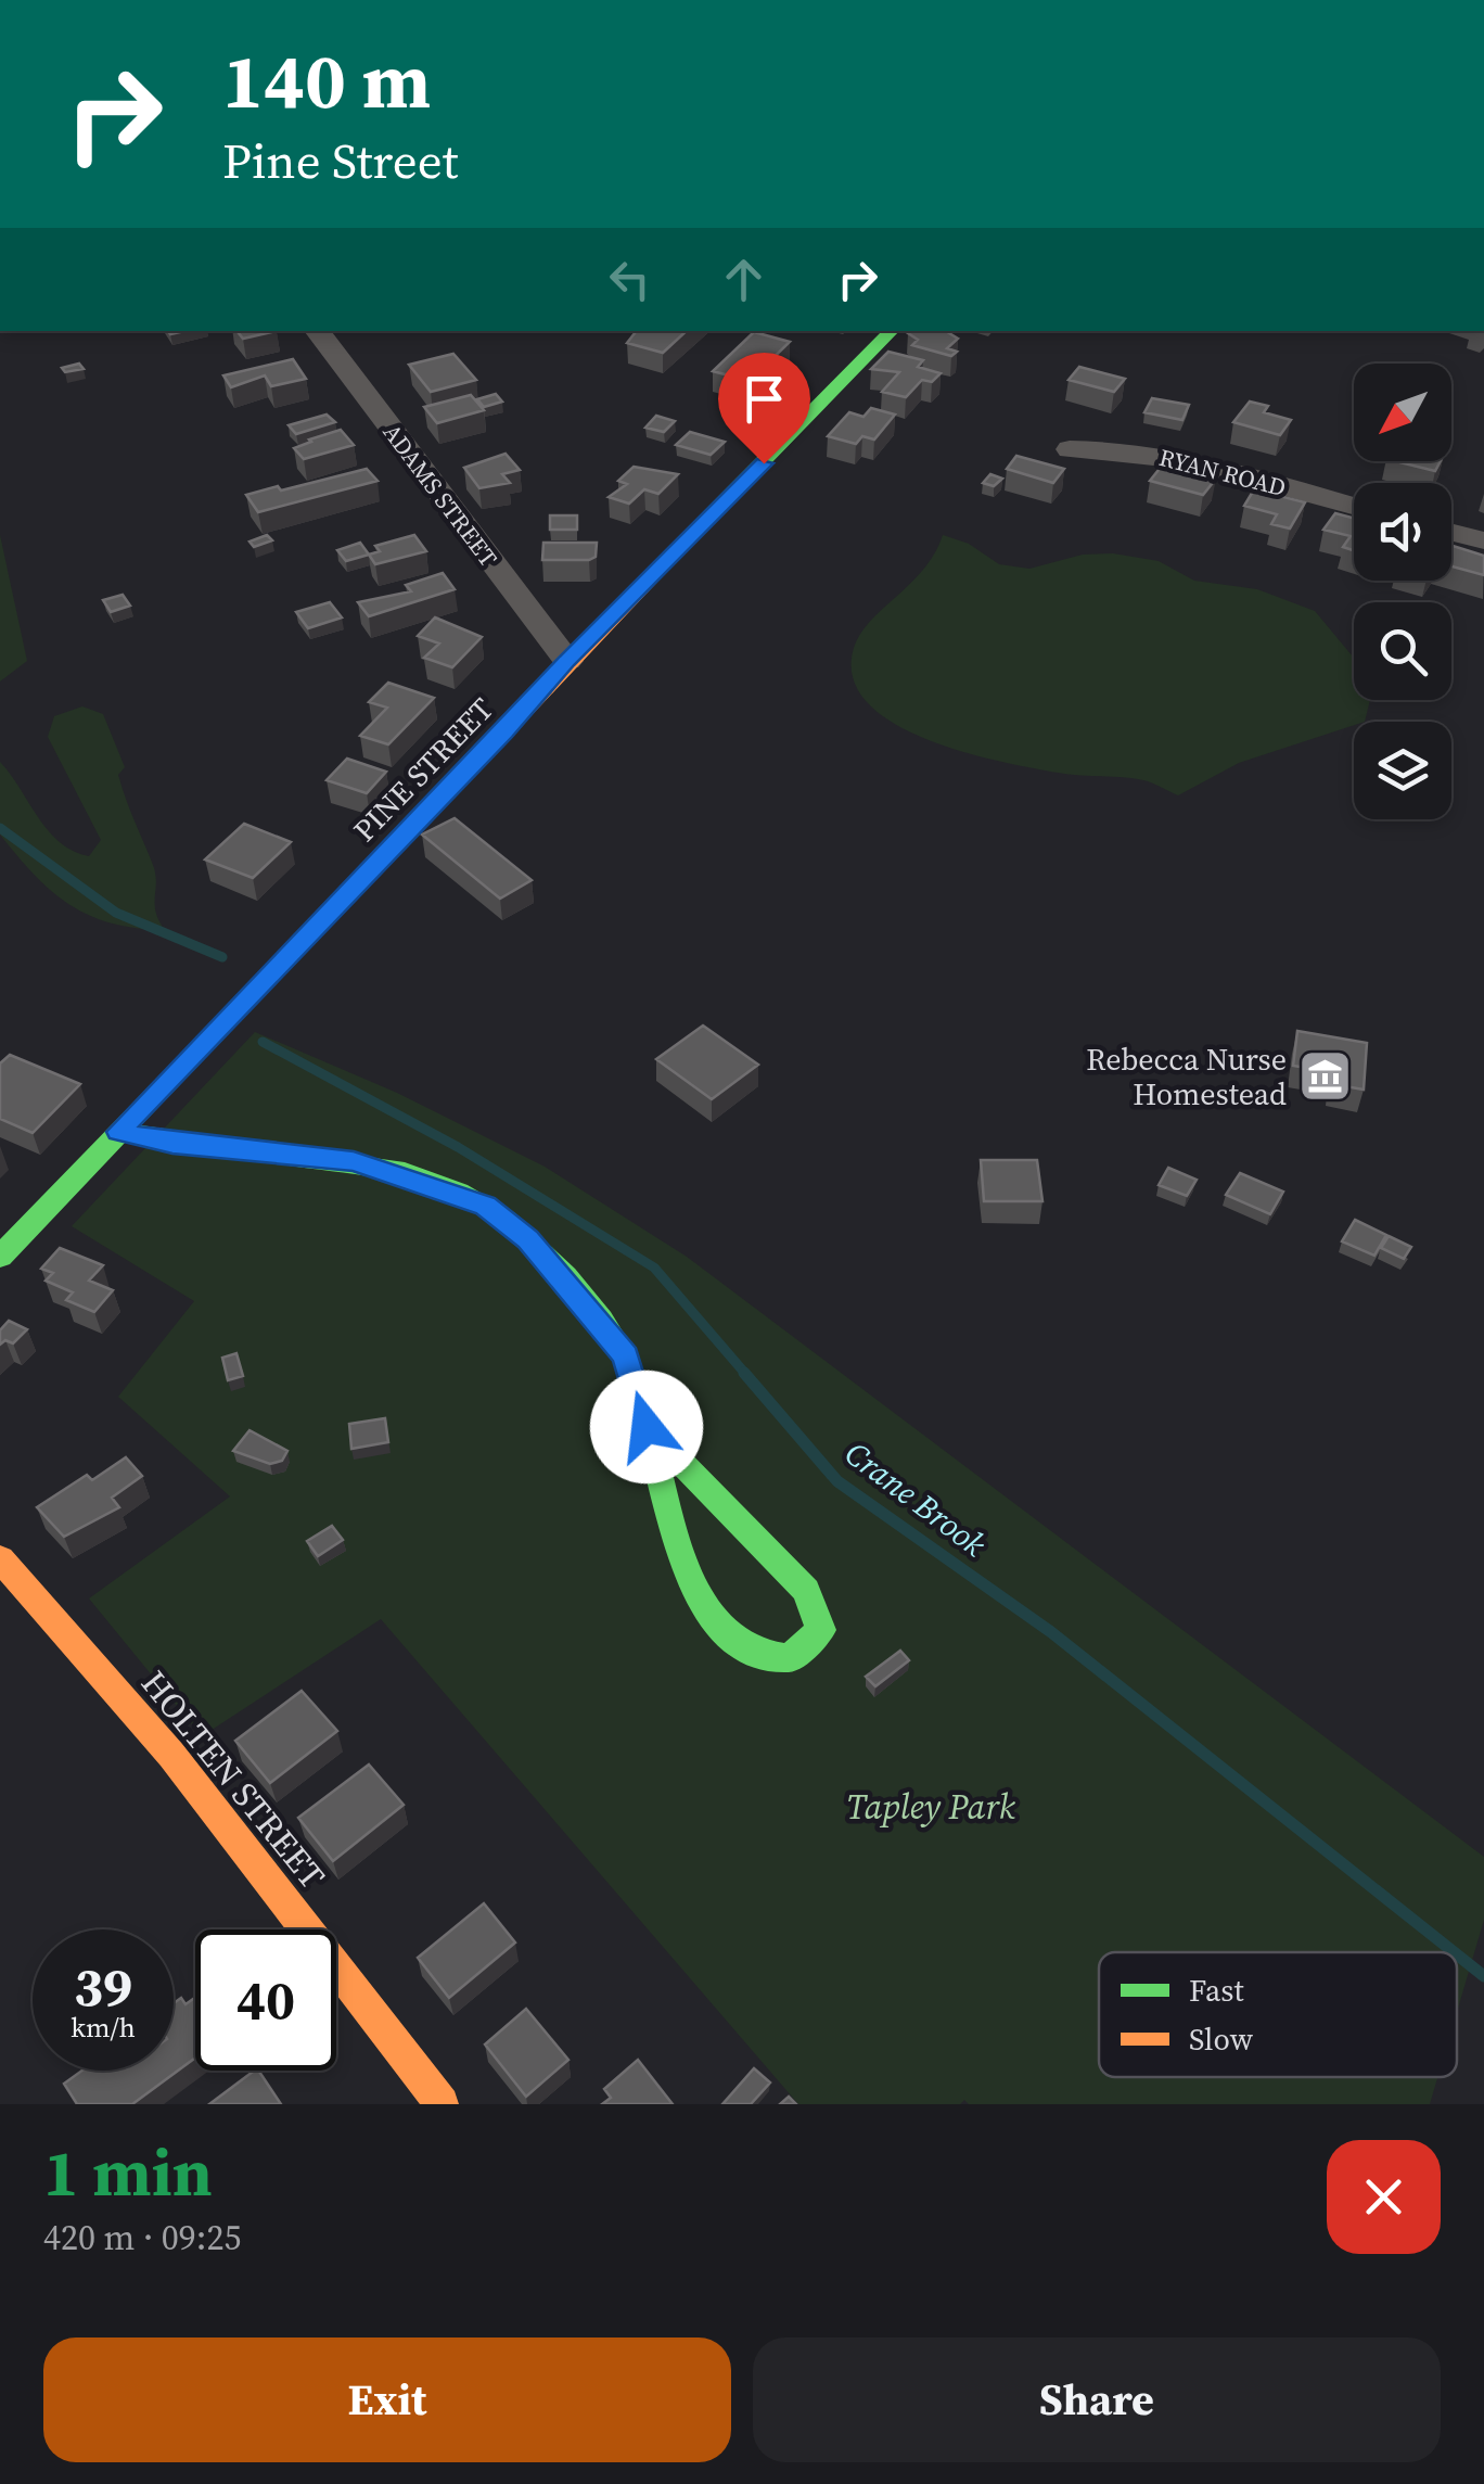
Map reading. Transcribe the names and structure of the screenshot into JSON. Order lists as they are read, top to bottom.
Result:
{
  "streets": {
    "street": [
      "RYAN ROAD",
      "ADAMS STREET",
      "PINE STREET",
      "HOLTEN STREET"
    ]
  },
  "crossings": [
    ["ADAMS STREET", "PINE STREET"]
  ],
  "water": ["Crane Brook"],
  "parks": ["Tapley Park"],
  "places": {
    "museum": ["Rebecca Nurse Homestead"]
  },
  "legend": ["Fast", "Slow"],
  "north": "bottom left",
  "page": {
    "turn": ["140 m", "Pine Street"],
    "speed": "39 km/h",
    "limit": "40",
    "heading": ["1 min", "420 m · 09:25"],
    "buttons": ["Exit", "Share"]
  }
}
